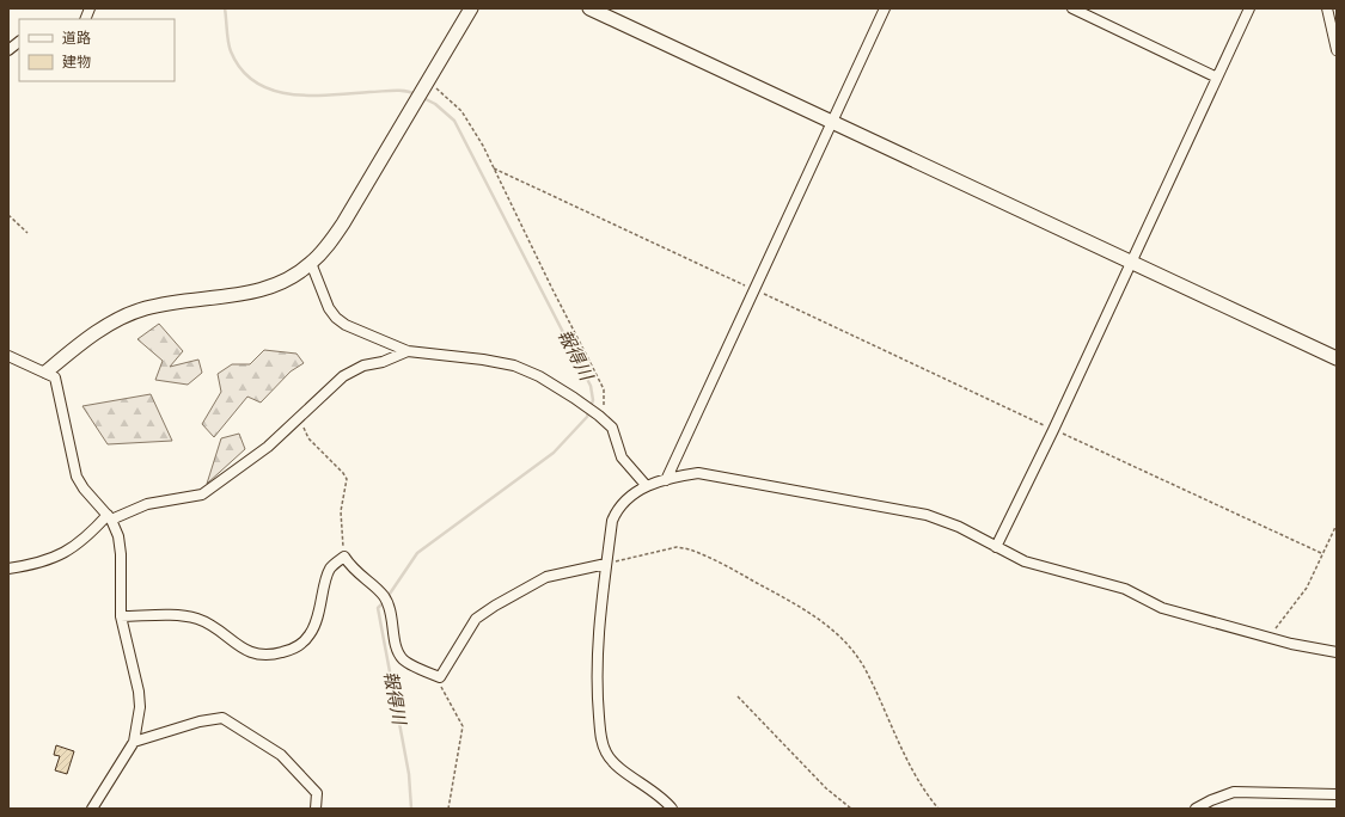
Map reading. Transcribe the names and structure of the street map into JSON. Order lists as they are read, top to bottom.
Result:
{
  "water": ["報得川"],
  "legend": ["道路", "建物"]
}
